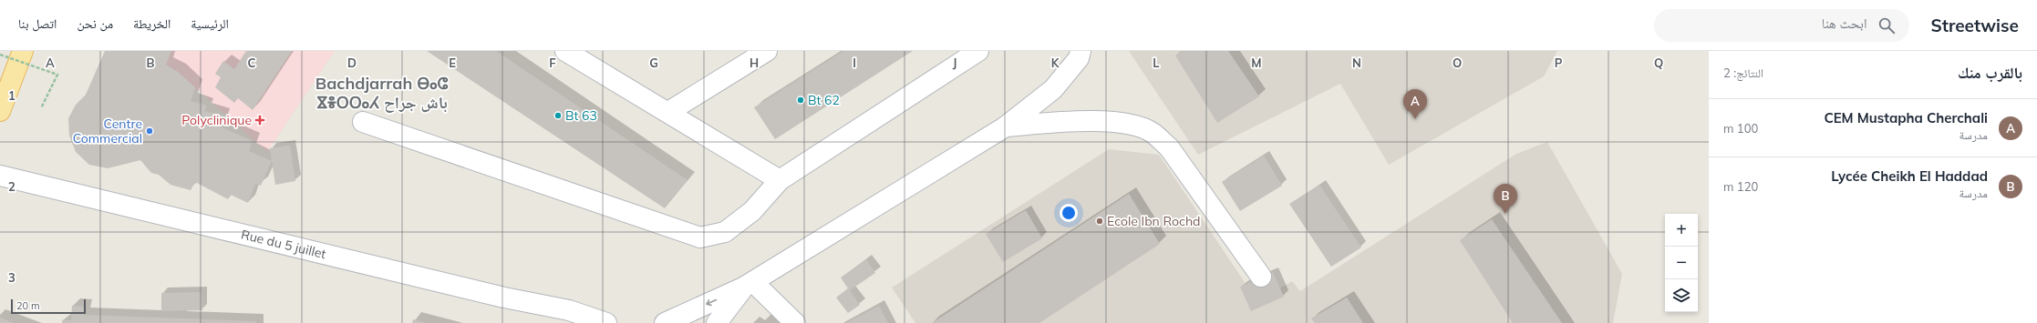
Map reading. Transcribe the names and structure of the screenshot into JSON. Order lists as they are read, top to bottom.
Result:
{
  "streets": {
    "street": ["Rue du 5 juillet"]
  },
  "districts": ["Bachdjarrah ⴱⴰⵛ ⴵⴻⵔⵔⴰⵃ باش جراح"],
  "places": {
    "other": [
      "Bt 62",
      "Bt 63",
      "Centre Commercial",
      "Ecole Ibn Rochd"
    ],
    "health": ["Polyclinique"]
  },
  "scale_bar": "20 m",
  "page": {
    "header": "Streetwise",
    "search": "ابحث هنا",
    "nav": [
      "الرئيسية",
      "الخريطة",
      "من نحن",
      "اتصل بنا"
    ],
    "heading": ["بالقرب منك", "النتائج: 2"],
    "pins": ["A", "B"],
    "list": [
      {
        "mark": "A",
        "name": "CEM Mustapha Cherchali",
        "note": "مدرسة",
        "value": "100 m"
      },
      {
        "mark": "B",
        "name": "Lycée Cheikh El Haddad",
        "note": "مدرسة",
        "value": "120 m"
      }
    ],
    "map_buttons": ["+", "−"],
    "scale": "20 m"
  },
  "grid": {
    "columns": [
      "A",
      "B",
      "C",
      "D",
      "E",
      "F",
      "G",
      "H",
      "I",
      "J",
      "K",
      "L",
      "M",
      "N",
      "O",
      "P",
      "Q"
    ],
    "rows": ["1", "2", "3"]
  }
}
